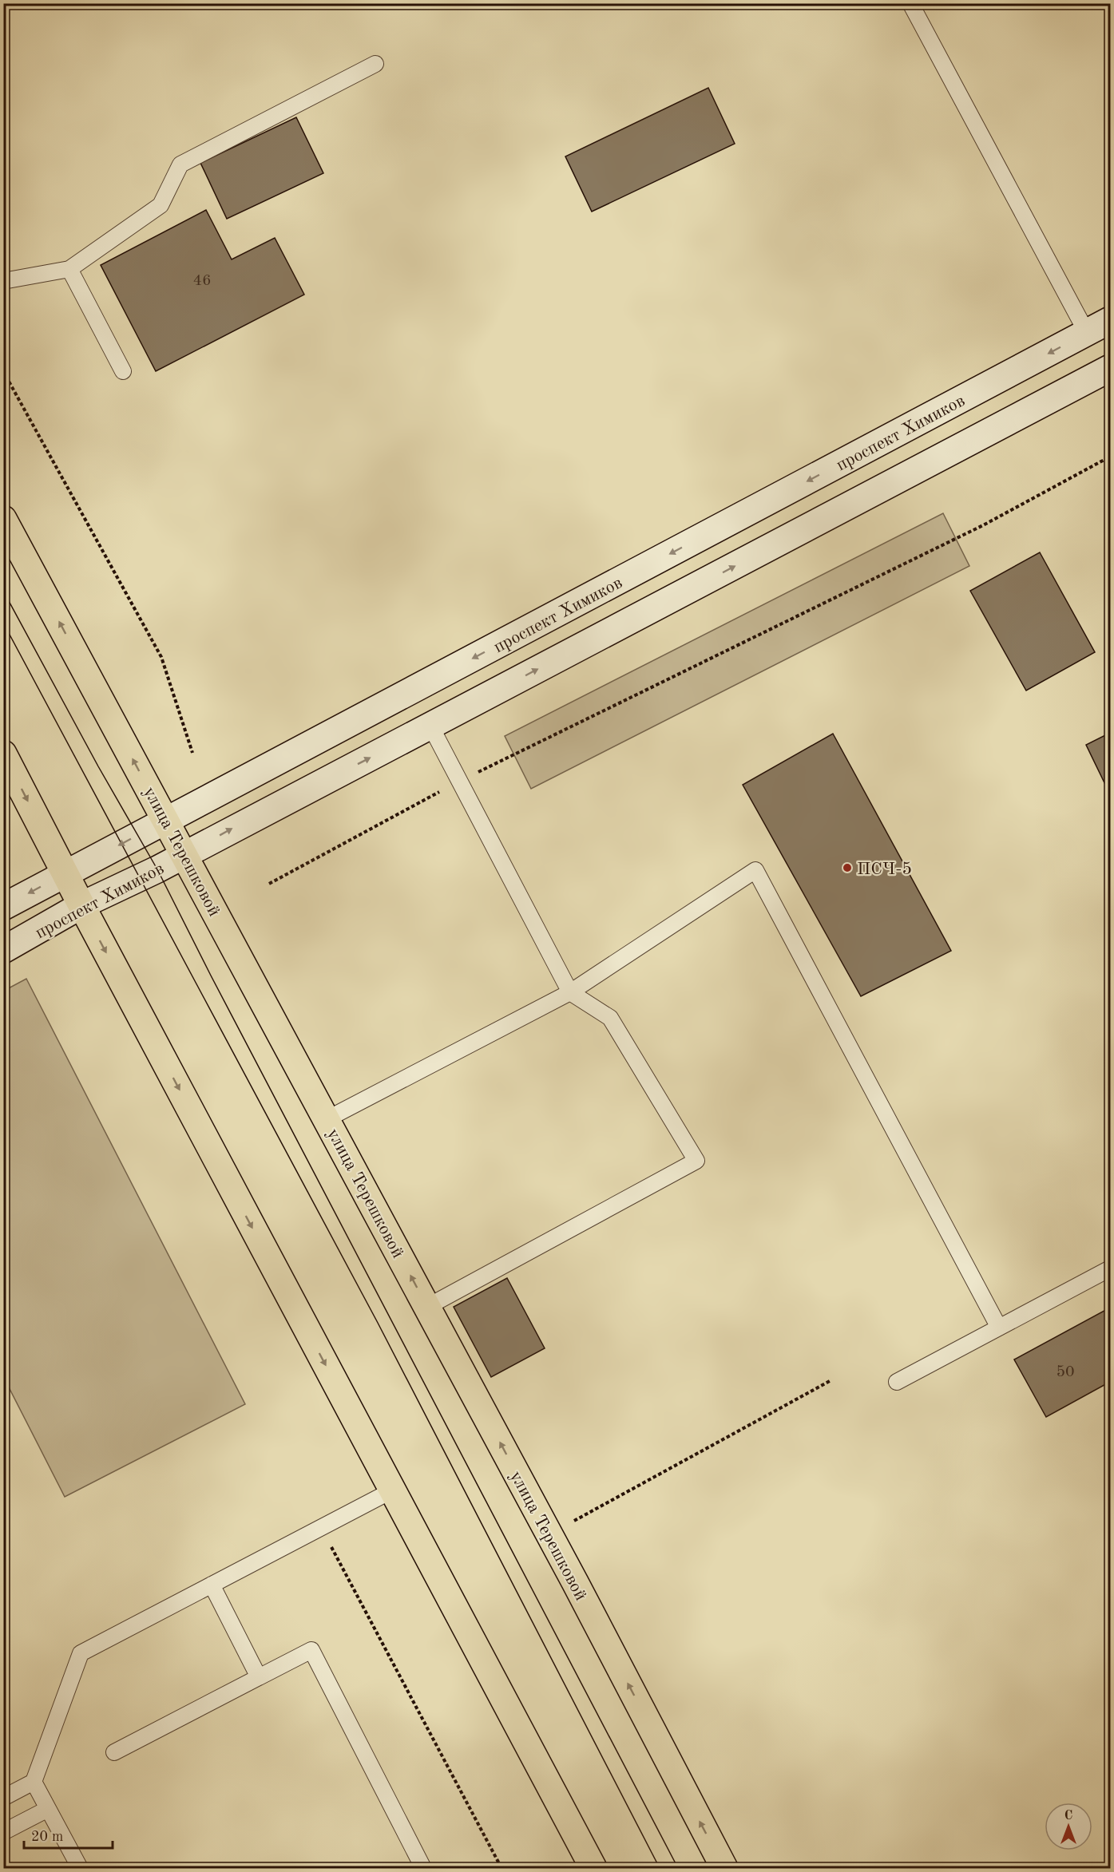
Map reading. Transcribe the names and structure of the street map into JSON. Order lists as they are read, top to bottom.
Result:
{
  "streets": {
    "main road": ["проспект Химиков", "улица Терешковой"]
  },
  "crossings": [
    ["проспект Химиков", "улица Терешковой"]
  ],
  "places": ["ПСЧ-5"],
  "house_numbers": ["46", "50"],
  "scale_bar": "20 m",
  "north": "top"
}
